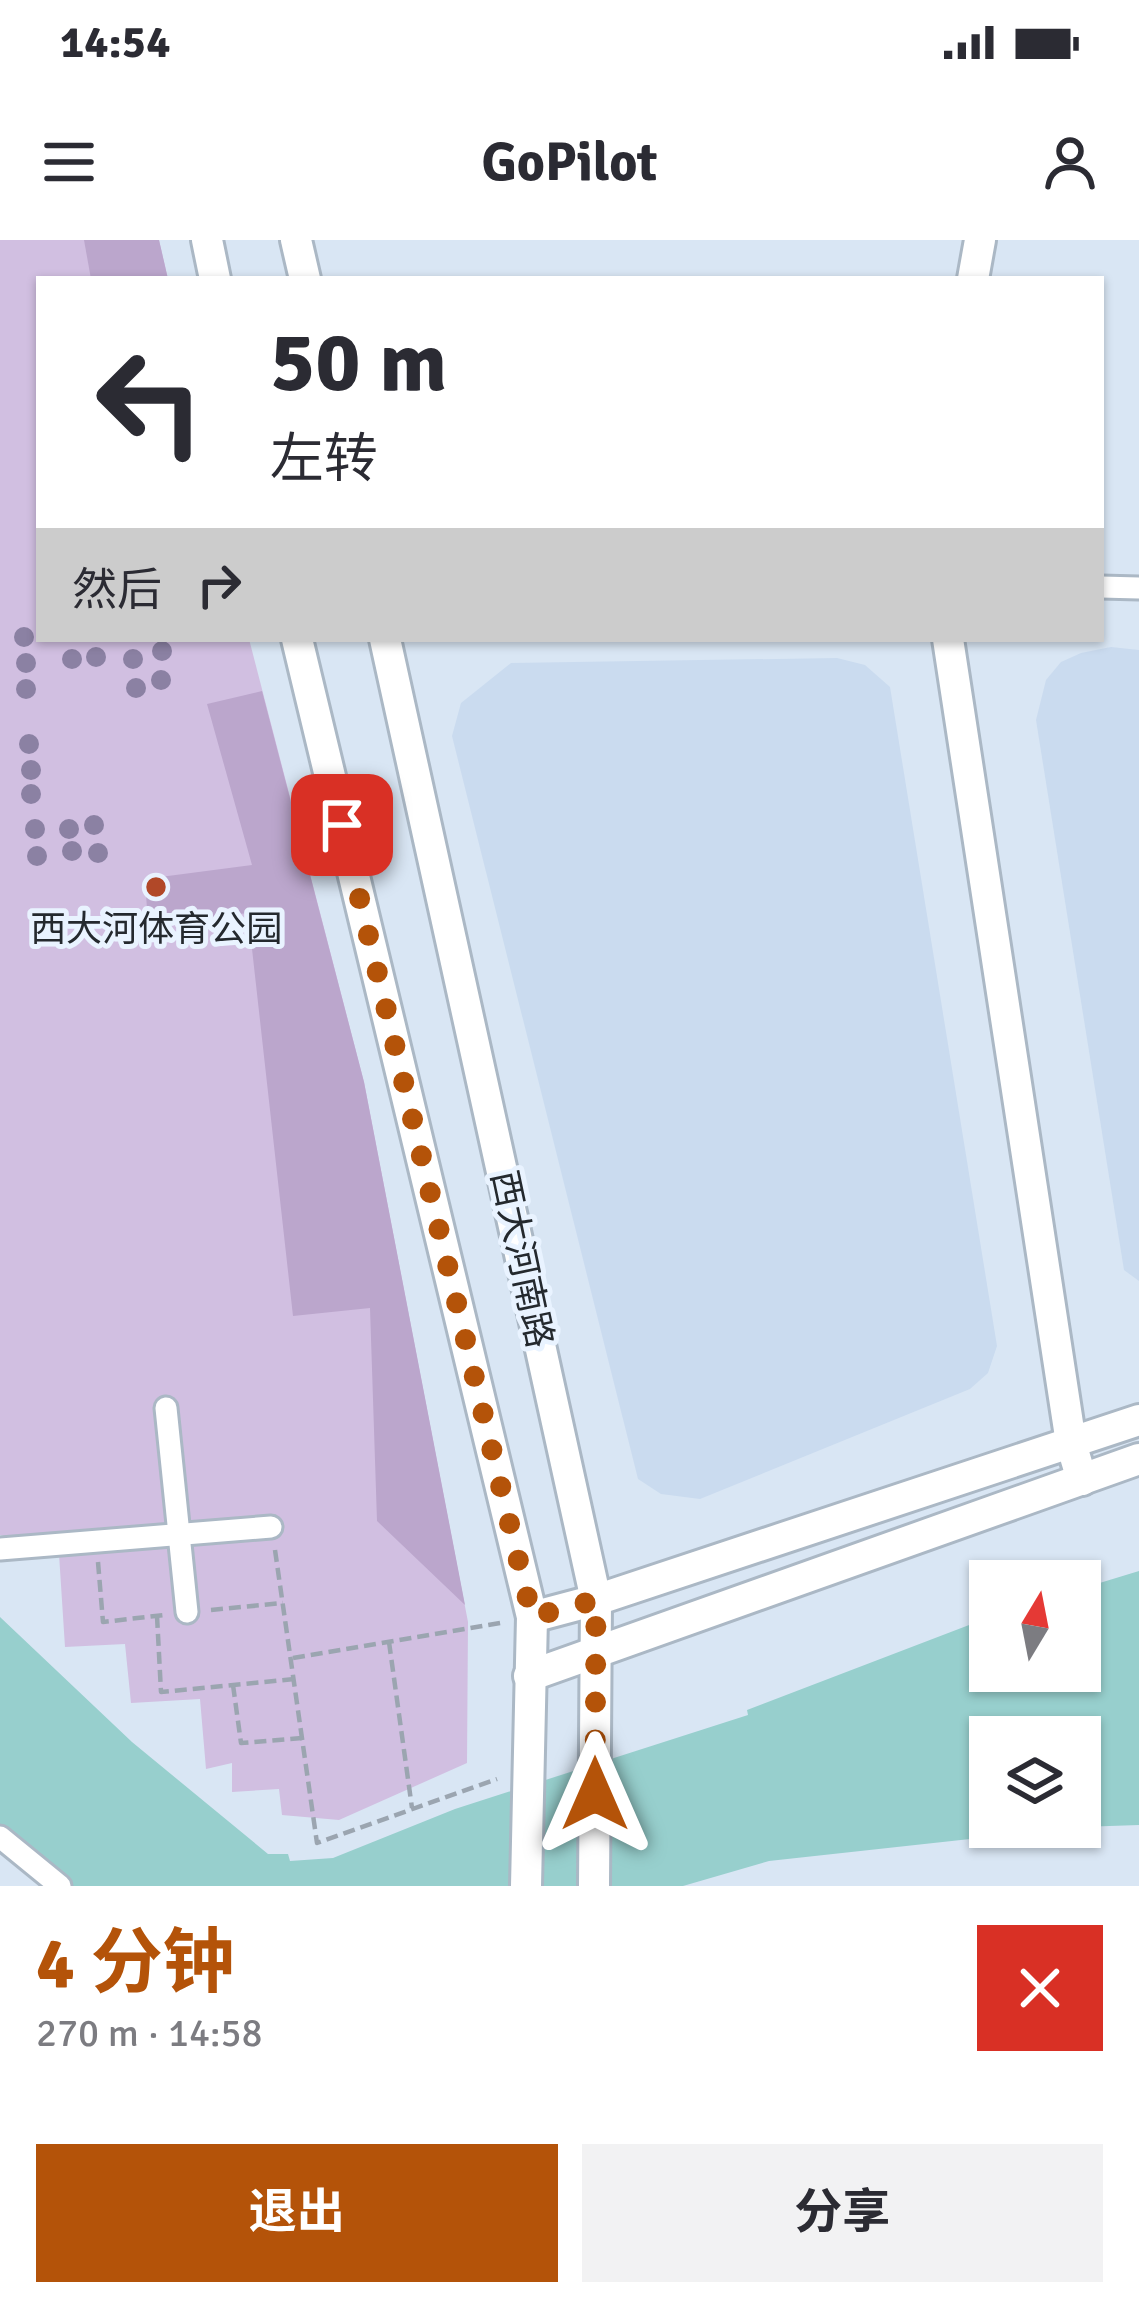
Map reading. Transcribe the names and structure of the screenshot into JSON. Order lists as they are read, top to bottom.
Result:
{
  "streets": {
    "street": ["西大河南路"]
  },
  "places": ["西大河体育公园"],
  "north": "top",
  "page": {
    "status": "14:54",
    "header": "GoPilot",
    "turn": ["50 m", "左转"],
    "then": "然后",
    "heading": ["4 分钟", "270 m · 14:58"],
    "buttons": ["退出", "分享"]
  }
}
